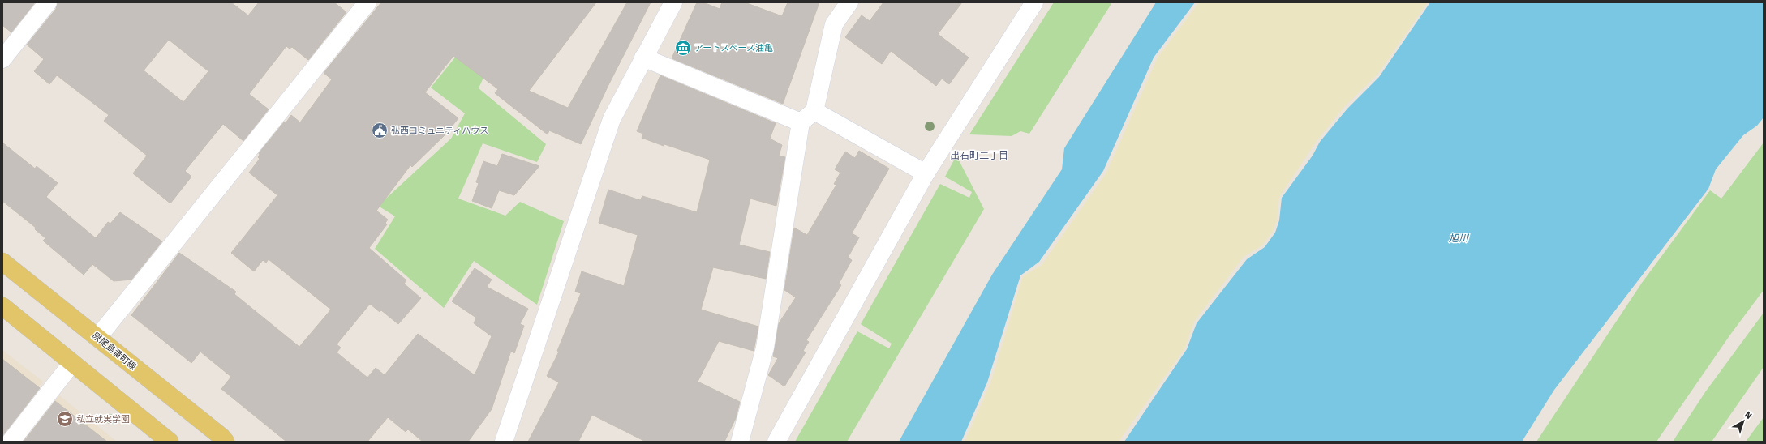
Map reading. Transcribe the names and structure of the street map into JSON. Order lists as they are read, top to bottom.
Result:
{
  "streets": {
    "main road": ["原尾島番町線"]
  },
  "districts": ["出石町二丁目"],
  "water": ["旭川"],
  "places": {
    "museum": ["アートスペース油亀"],
    "public building": ["弘西コミュニティハウス"],
    "school or university": ["私立就実学園"]
  },
  "north": "top right"
}
